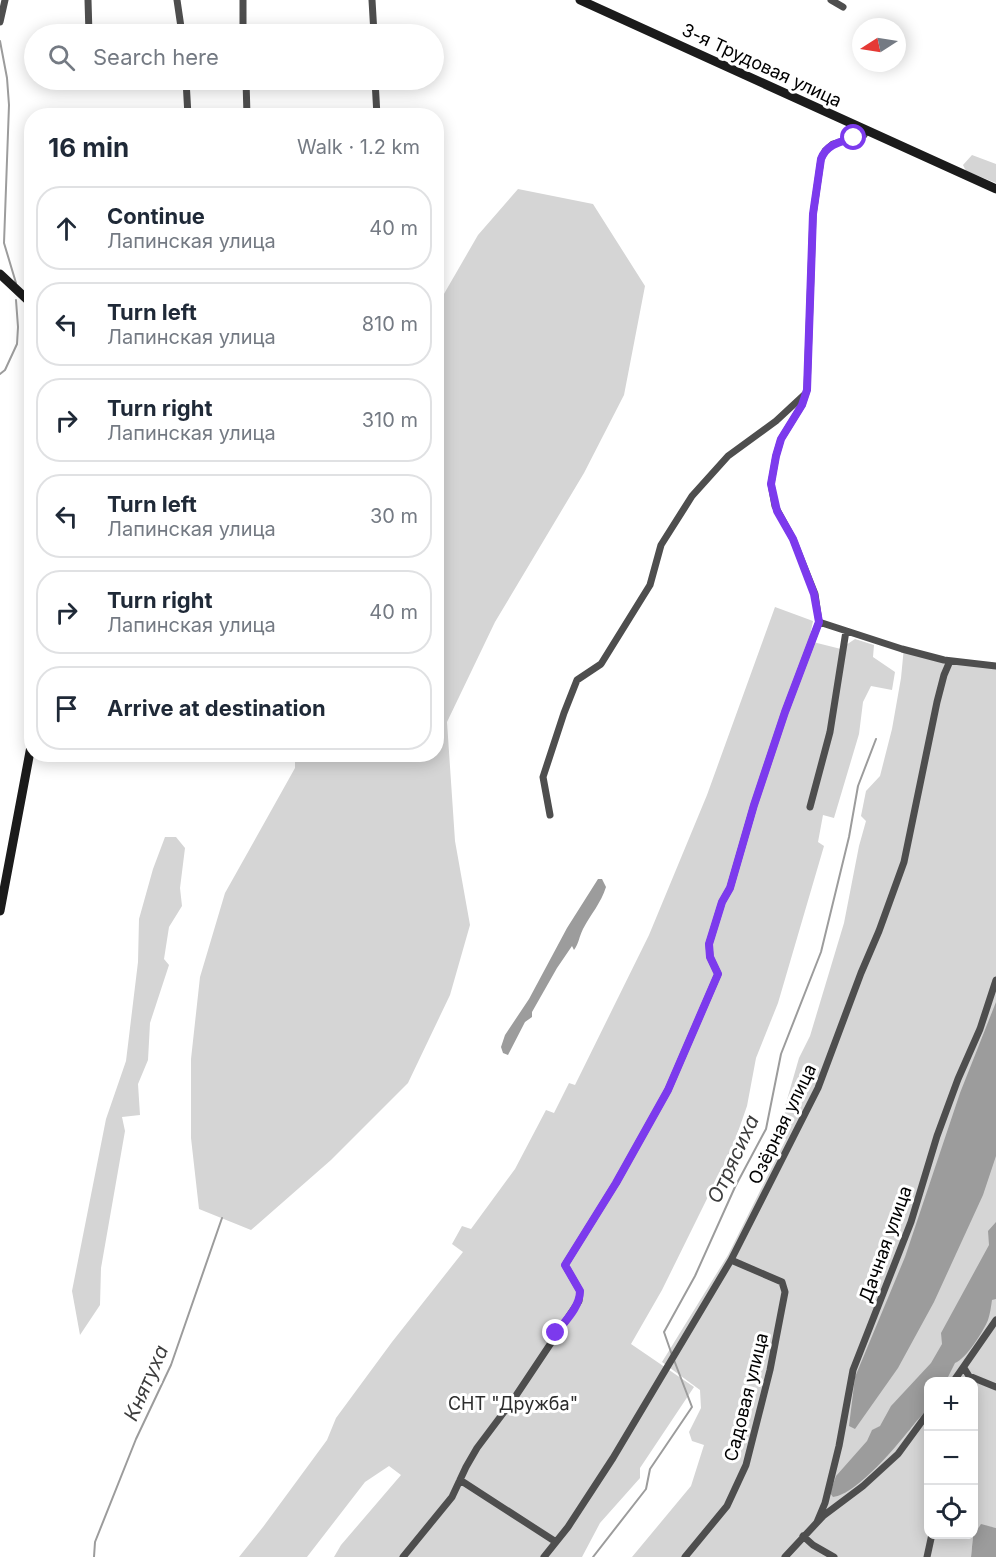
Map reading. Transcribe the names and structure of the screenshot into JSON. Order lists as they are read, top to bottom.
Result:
{
  "streets": {
    "street": [
      "3-я Трудовая улица",
      "Озёрная улица",
      "Дачная улица",
      "Садовая улица"
    ]
  },
  "crossings": [
    ["Озёрная улица", "Садовая улица"]
  ],
  "water": ["Отрясиха", "Княтуха"],
  "parks": ["СНТ \"Дружба\""],
  "north": "left",
  "page": {
    "search": "Search here",
    "heading": ["16 min", "Walk · 1.2 km"],
    "list": [
      ["Continue", "Лапинская улица", "40 m"],
      ["Turn left", "Лапинская улица", "810 m"],
      ["Turn right", "Лапинская улица", "310 m"],
      ["Turn left", "Лапинская улица", "30 m"],
      ["Turn right", "Лапинская улица", "40 m"],
      "Arrive at destination"
    ],
    "map_buttons": ["+", "−"]
  }
}
